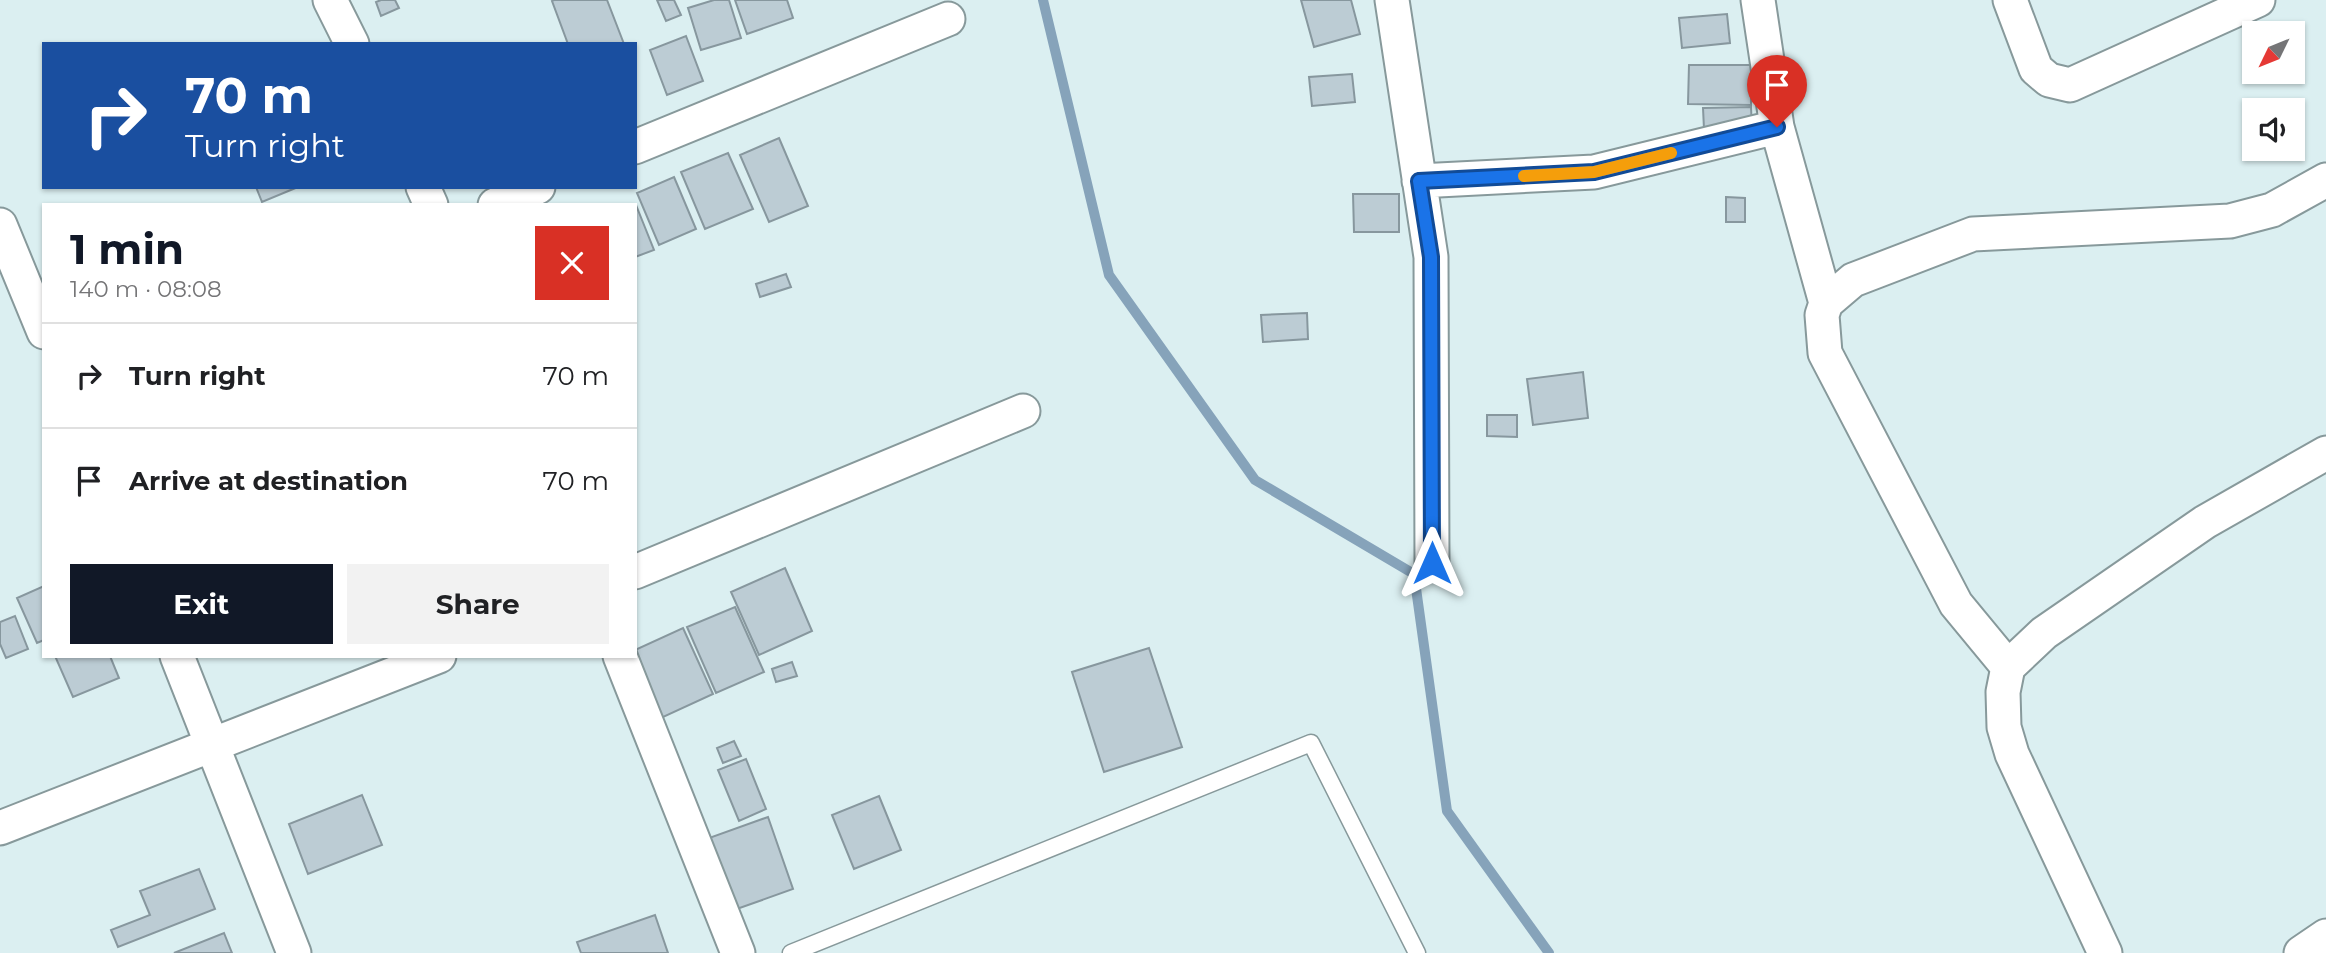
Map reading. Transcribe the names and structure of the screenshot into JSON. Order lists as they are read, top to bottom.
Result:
{
  "north": "bottom left",
  "page": {
    "turn": ["70 m", "Turn right"],
    "heading": ["1 min", "140 m · 08:08"],
    "list": [
      {
        "name": "Turn right",
        "value": "70 m"
      },
      {
        "name": "Arrive at destination",
        "value": "70 m"
      }
    ],
    "buttons": ["Exit", "Share"]
  }
}
